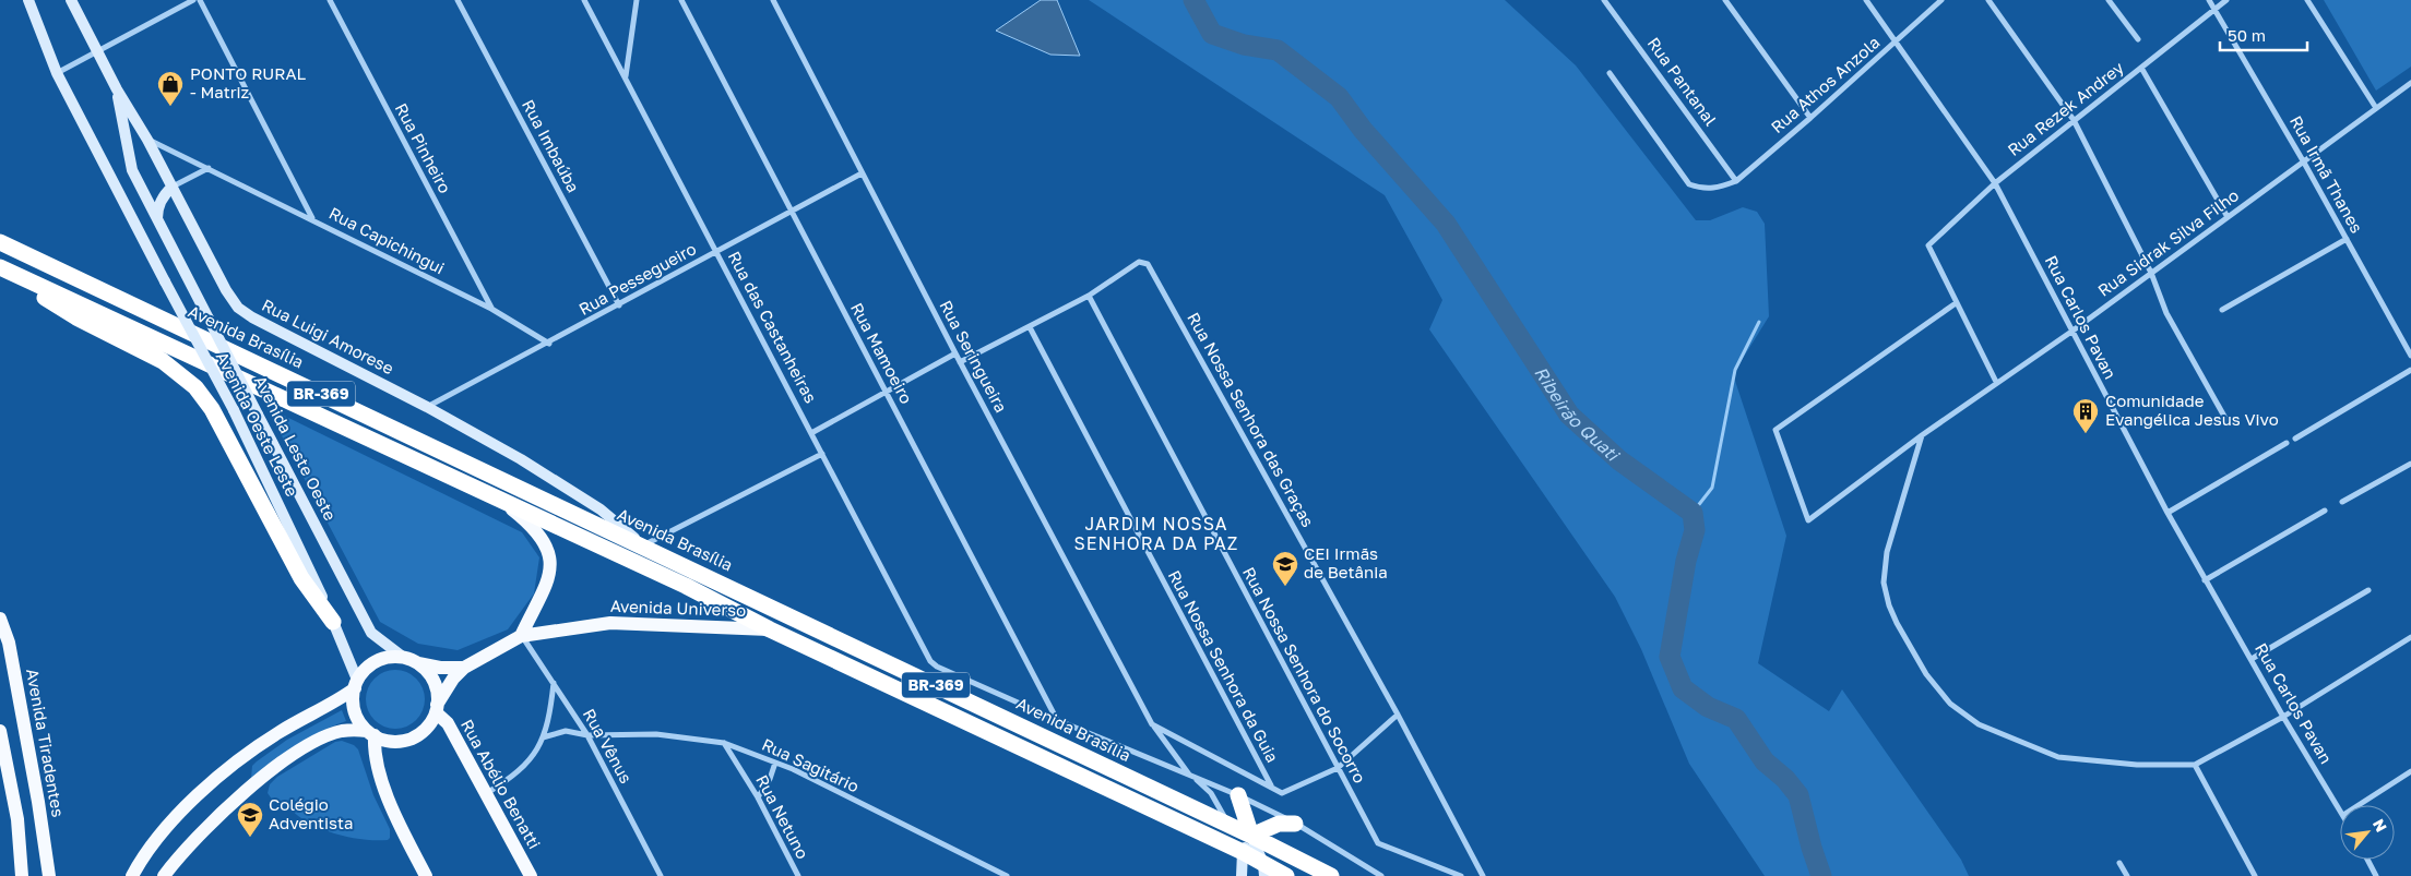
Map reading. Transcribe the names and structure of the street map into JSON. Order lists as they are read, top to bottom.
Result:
{
  "streets": {
    "highway": ["Avenida Brasília", "BR-369"],
    "main road": ["Avenida Universo", "Avenida Tiradentes", "Rua Abélio Benatti"],
    "street": [
      "Rua Pantanal",
      "Rua Athos Anzola",
      "Rua Rezek Andrey",
      "Rua Imbaúba",
      "Rua Pinheiro",
      "Rua Irmã Thanes",
      "Rua Capichingui",
      "Rua Sidrak Silva Filho",
      "Rua Pessegueiro",
      "Rua Carlos Pavan",
      "Rua das Castanheiras",
      "Rua Luigi Amorese",
      "Rua Mamoeiro",
      "Rua Seringueira",
      "Rua Nossa Senhora das Graças",
      "Avenida Oeste Leste",
      "Avenida Leste Oeste",
      "Rua Nossa Senhora da Guia",
      "Rua Nossa Senhora do Socorro",
      "Rua Vênus",
      "Rua Sagitário",
      "Rua Netuno"
    ]
  },
  "crossings": [
    ["Rua Pantanal", "Rua Athos Anzola"],
    ["Rua Athos Anzola", "Rua Carlos Pavan"],
    ["Rua Rezek Andrey", "Rua Irmã Thanes"],
    ["Rua Rezek Andrey", "Rua Sidrak Silva Filho"],
    ["Rua Rezek Andrey", "Rua Carlos Pavan"],
    ["Rua Imbaúba", "Rua Pessegueiro"],
    ["Rua Pinheiro", "Rua Capichingui"],
    ["Rua Irmã Thanes", "Rua Sidrak Silva Filho"],
    ["Rua Capichingui", "Rua Pessegueiro"],
    ["Rua Capichingui", "Rua Luigi Amorese"],
    ["Rua Sidrak Silva Filho", "Rua Carlos Pavan"],
    ["Rua Pessegueiro", "Rua das Castanheiras"],
    ["Rua Pessegueiro", "Rua Luigi Amorese"],
    ["Rua Pessegueiro", "Rua Mamoeiro"],
    ["Rua Pessegueiro", "Rua Seringueira"],
    ["Rua das Castanheiras", "Avenida Brasília"],
    ["Avenida Brasília", "Rua Luigi Amorese"],
    ["Avenida Brasília", "Rua Mamoeiro"],
    ["Avenida Brasília", "Rua Seringueira"],
    ["Avenida Brasília", "Avenida Universo"],
    ["Rua Luigi Amorese", "Avenida Leste Oeste"],
    ["Rua Nossa Senhora das Graças", "Rua Nossa Senhora do Socorro"],
    ["Avenida Oeste Leste", "Avenida Leste Oeste"],
    ["Avenida Oeste Leste", "Avenida Universo"],
    ["Avenida Oeste Leste", "Rua Abélio Benatti"],
    ["Avenida Leste Oeste", "Avenida Universo"],
    ["Avenida Leste Oeste", "Rua Abélio Benatti"],
    ["Avenida Universo", "Rua Vênus"],
    ["Avenida Universo", "Rua Abélio Benatti"],
    ["Rua Vênus", "Rua Sagitário"],
    ["Rua Sagitário", "Rua Netuno"]
  ],
  "districts": ["JARDIM NOSSA SENHORA DA PAZ"],
  "water": ["Ribeirão Quati"],
  "places": {
    "shop": ["PONTO RURAL - Matriz"],
    "building": ["Comunidade Evangélica Jesus Vivo"],
    "school or university": ["CEI Irmãs de Betânia", "Colégio Adventista"]
  },
  "scale_bar": "50 m",
  "north": "top right"
}
